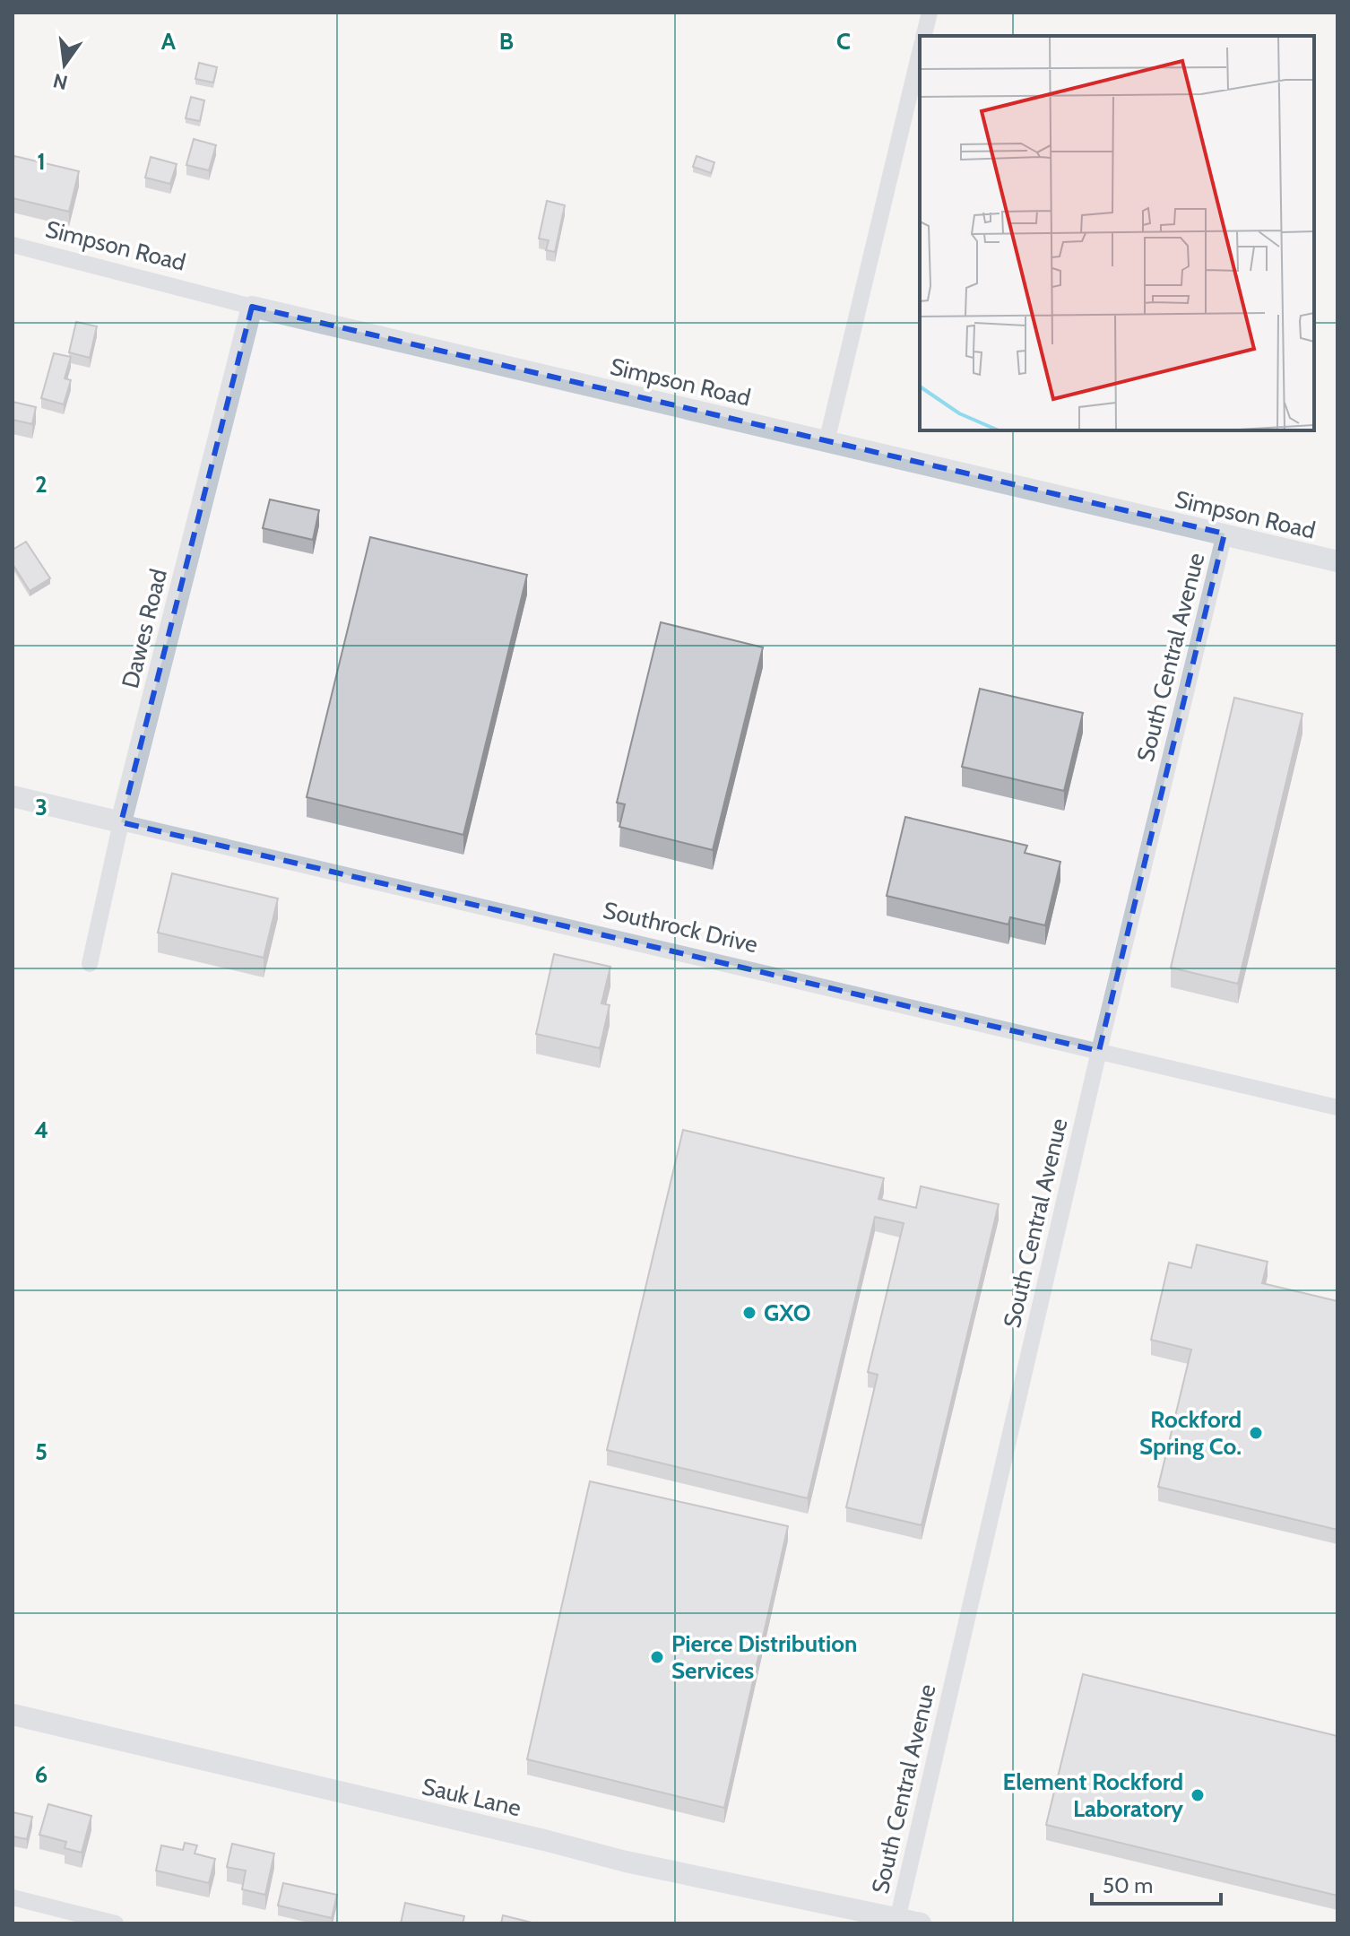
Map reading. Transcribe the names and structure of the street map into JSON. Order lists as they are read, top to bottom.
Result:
{
  "streets": {
    "street": [
      "Simpson Road",
      "Dawes Road",
      "South Central Avenue",
      "Southrock Drive",
      "Sauk Lane"
    ]
  },
  "crossings": [
    ["Simpson Road", "Dawes Road"],
    ["Simpson Road", "South Central Avenue"],
    ["Dawes Road", "Southrock Drive"],
    ["South Central Avenue", "Southrock Drive"],
    ["South Central Avenue", "Sauk Lane"]
  ],
  "places": [
    "GXO",
    "Rockford Spring Co.",
    "Pierce Distribution Services",
    "Element Rockford Laboratory"
  ],
  "scale_bar": "50 m",
  "north": "bottom",
  "grid": {
    "columns": ["A", "B", "C"],
    "rows": [
      "1",
      "2",
      "3",
      "4",
      "5",
      "6"
    ]
  }
}
